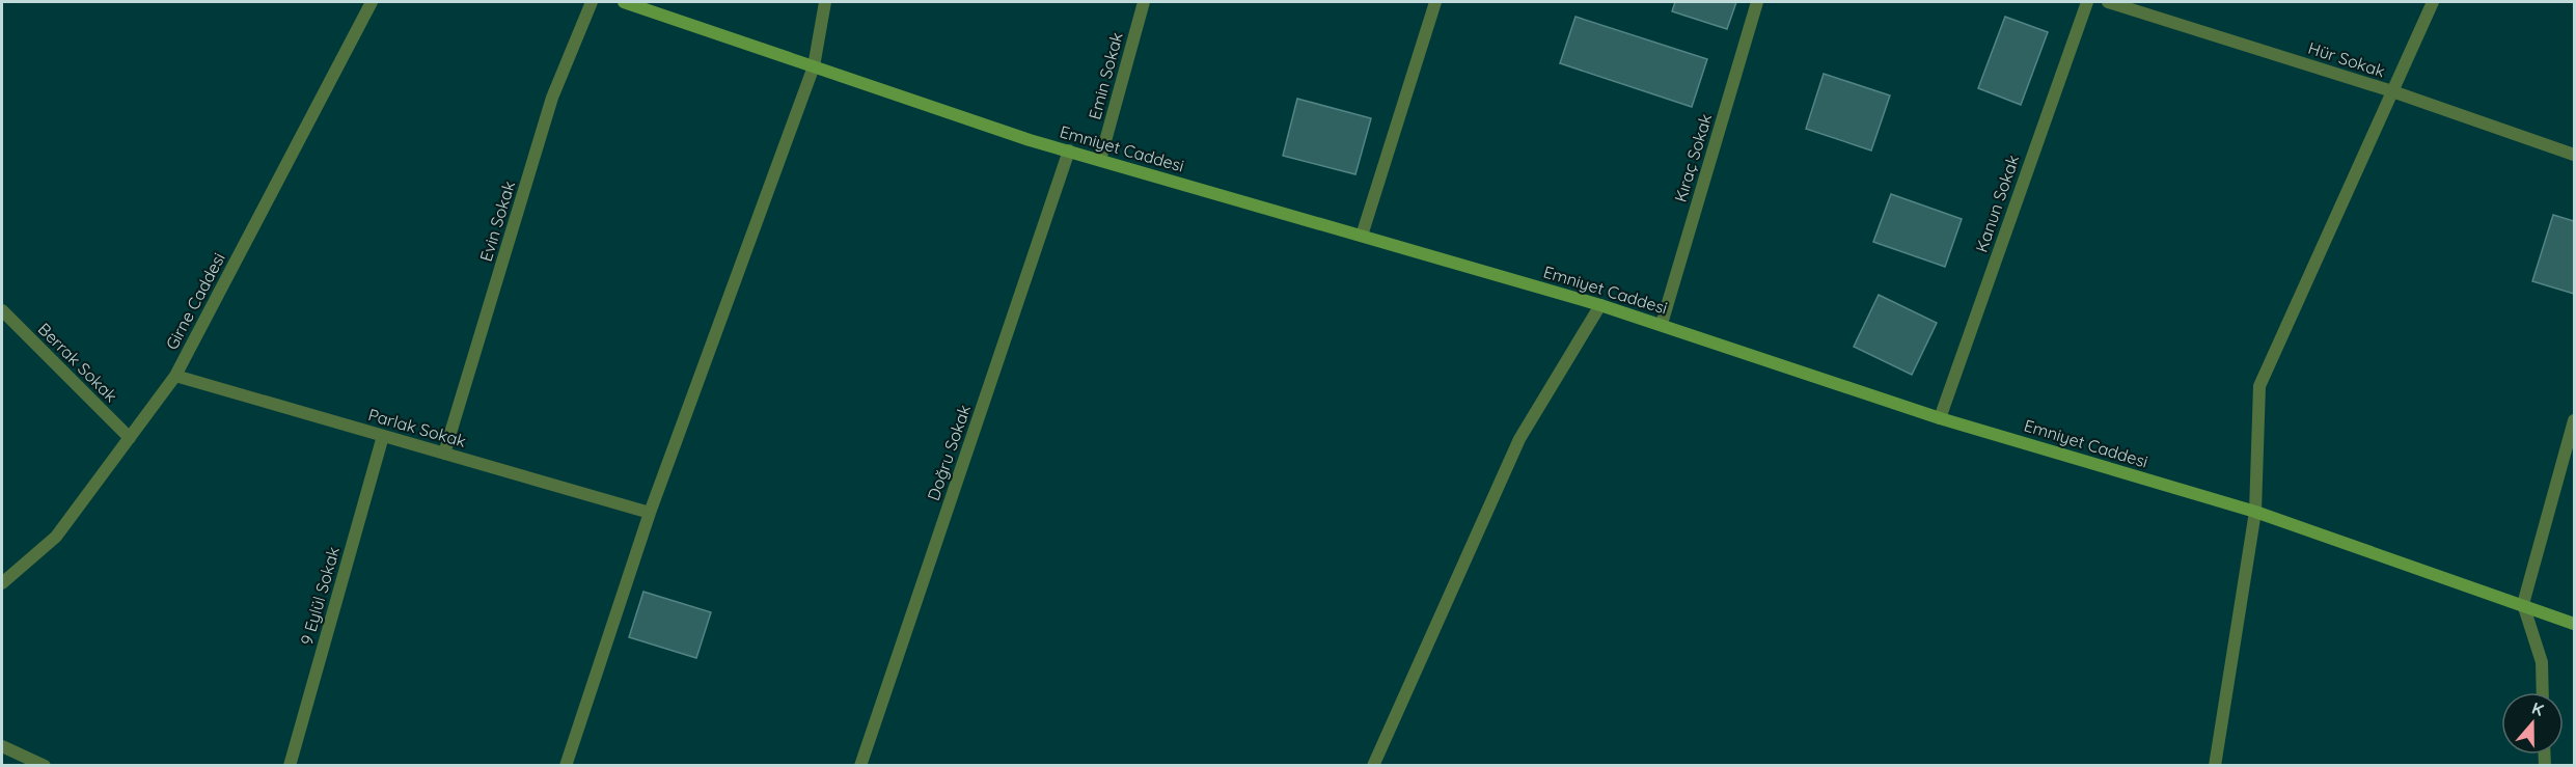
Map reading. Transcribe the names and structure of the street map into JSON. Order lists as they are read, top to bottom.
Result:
{
  "streets": {
    "street": [
      "Hür Sokak",
      "Emin Sokak",
      "Emniyet Caddesi",
      "Kıraç Sokak",
      "Kanun Sokak",
      "Evin Sokak",
      "Girne Caddesi",
      "Berrak Sokak",
      "Parlak Sokak",
      "Doğru Sokak",
      "9 Eylül Sokak"
    ]
  },
  "crossings": [
    ["Emin Sokak", "Emniyet Caddesi"],
    ["Emniyet Caddesi", "Kıraç Sokak"],
    ["Emniyet Caddesi", "Kanun Sokak"],
    ["Emniyet Caddesi", "Doğru Sokak"],
    ["Evin Sokak", "Parlak Sokak"],
    ["Girne Caddesi", "Berrak Sokak"],
    ["Girne Caddesi", "Parlak Sokak"],
    ["Parlak Sokak", "9 Eylül Sokak"]
  ],
  "north": "top"
}
